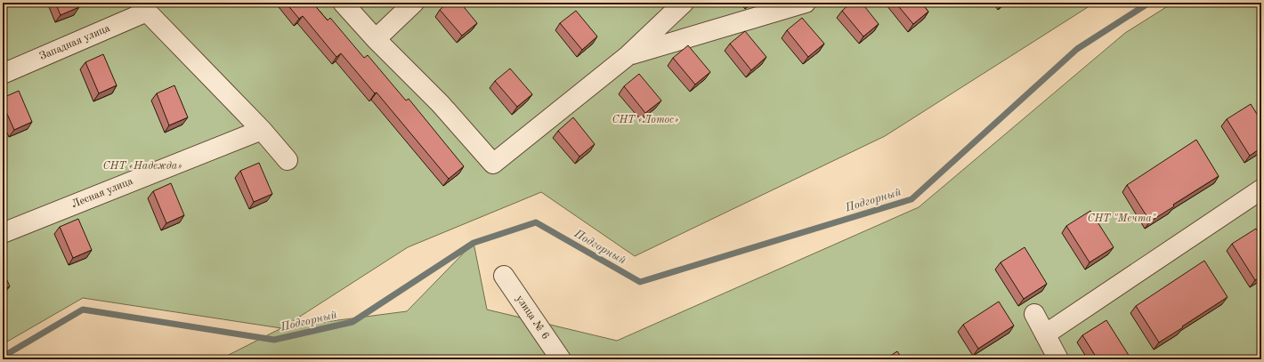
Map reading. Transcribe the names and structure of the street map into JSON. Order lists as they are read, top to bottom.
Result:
{
  "streets": {
    "street": ["Западная улица", "Лесная улица", "улица № 6"]
  },
  "water": ["Подгорный"],
  "parks": ["СНТ «Лотос»", "СНТ «Надежда»", "СНТ \"Мечта\""]
}
